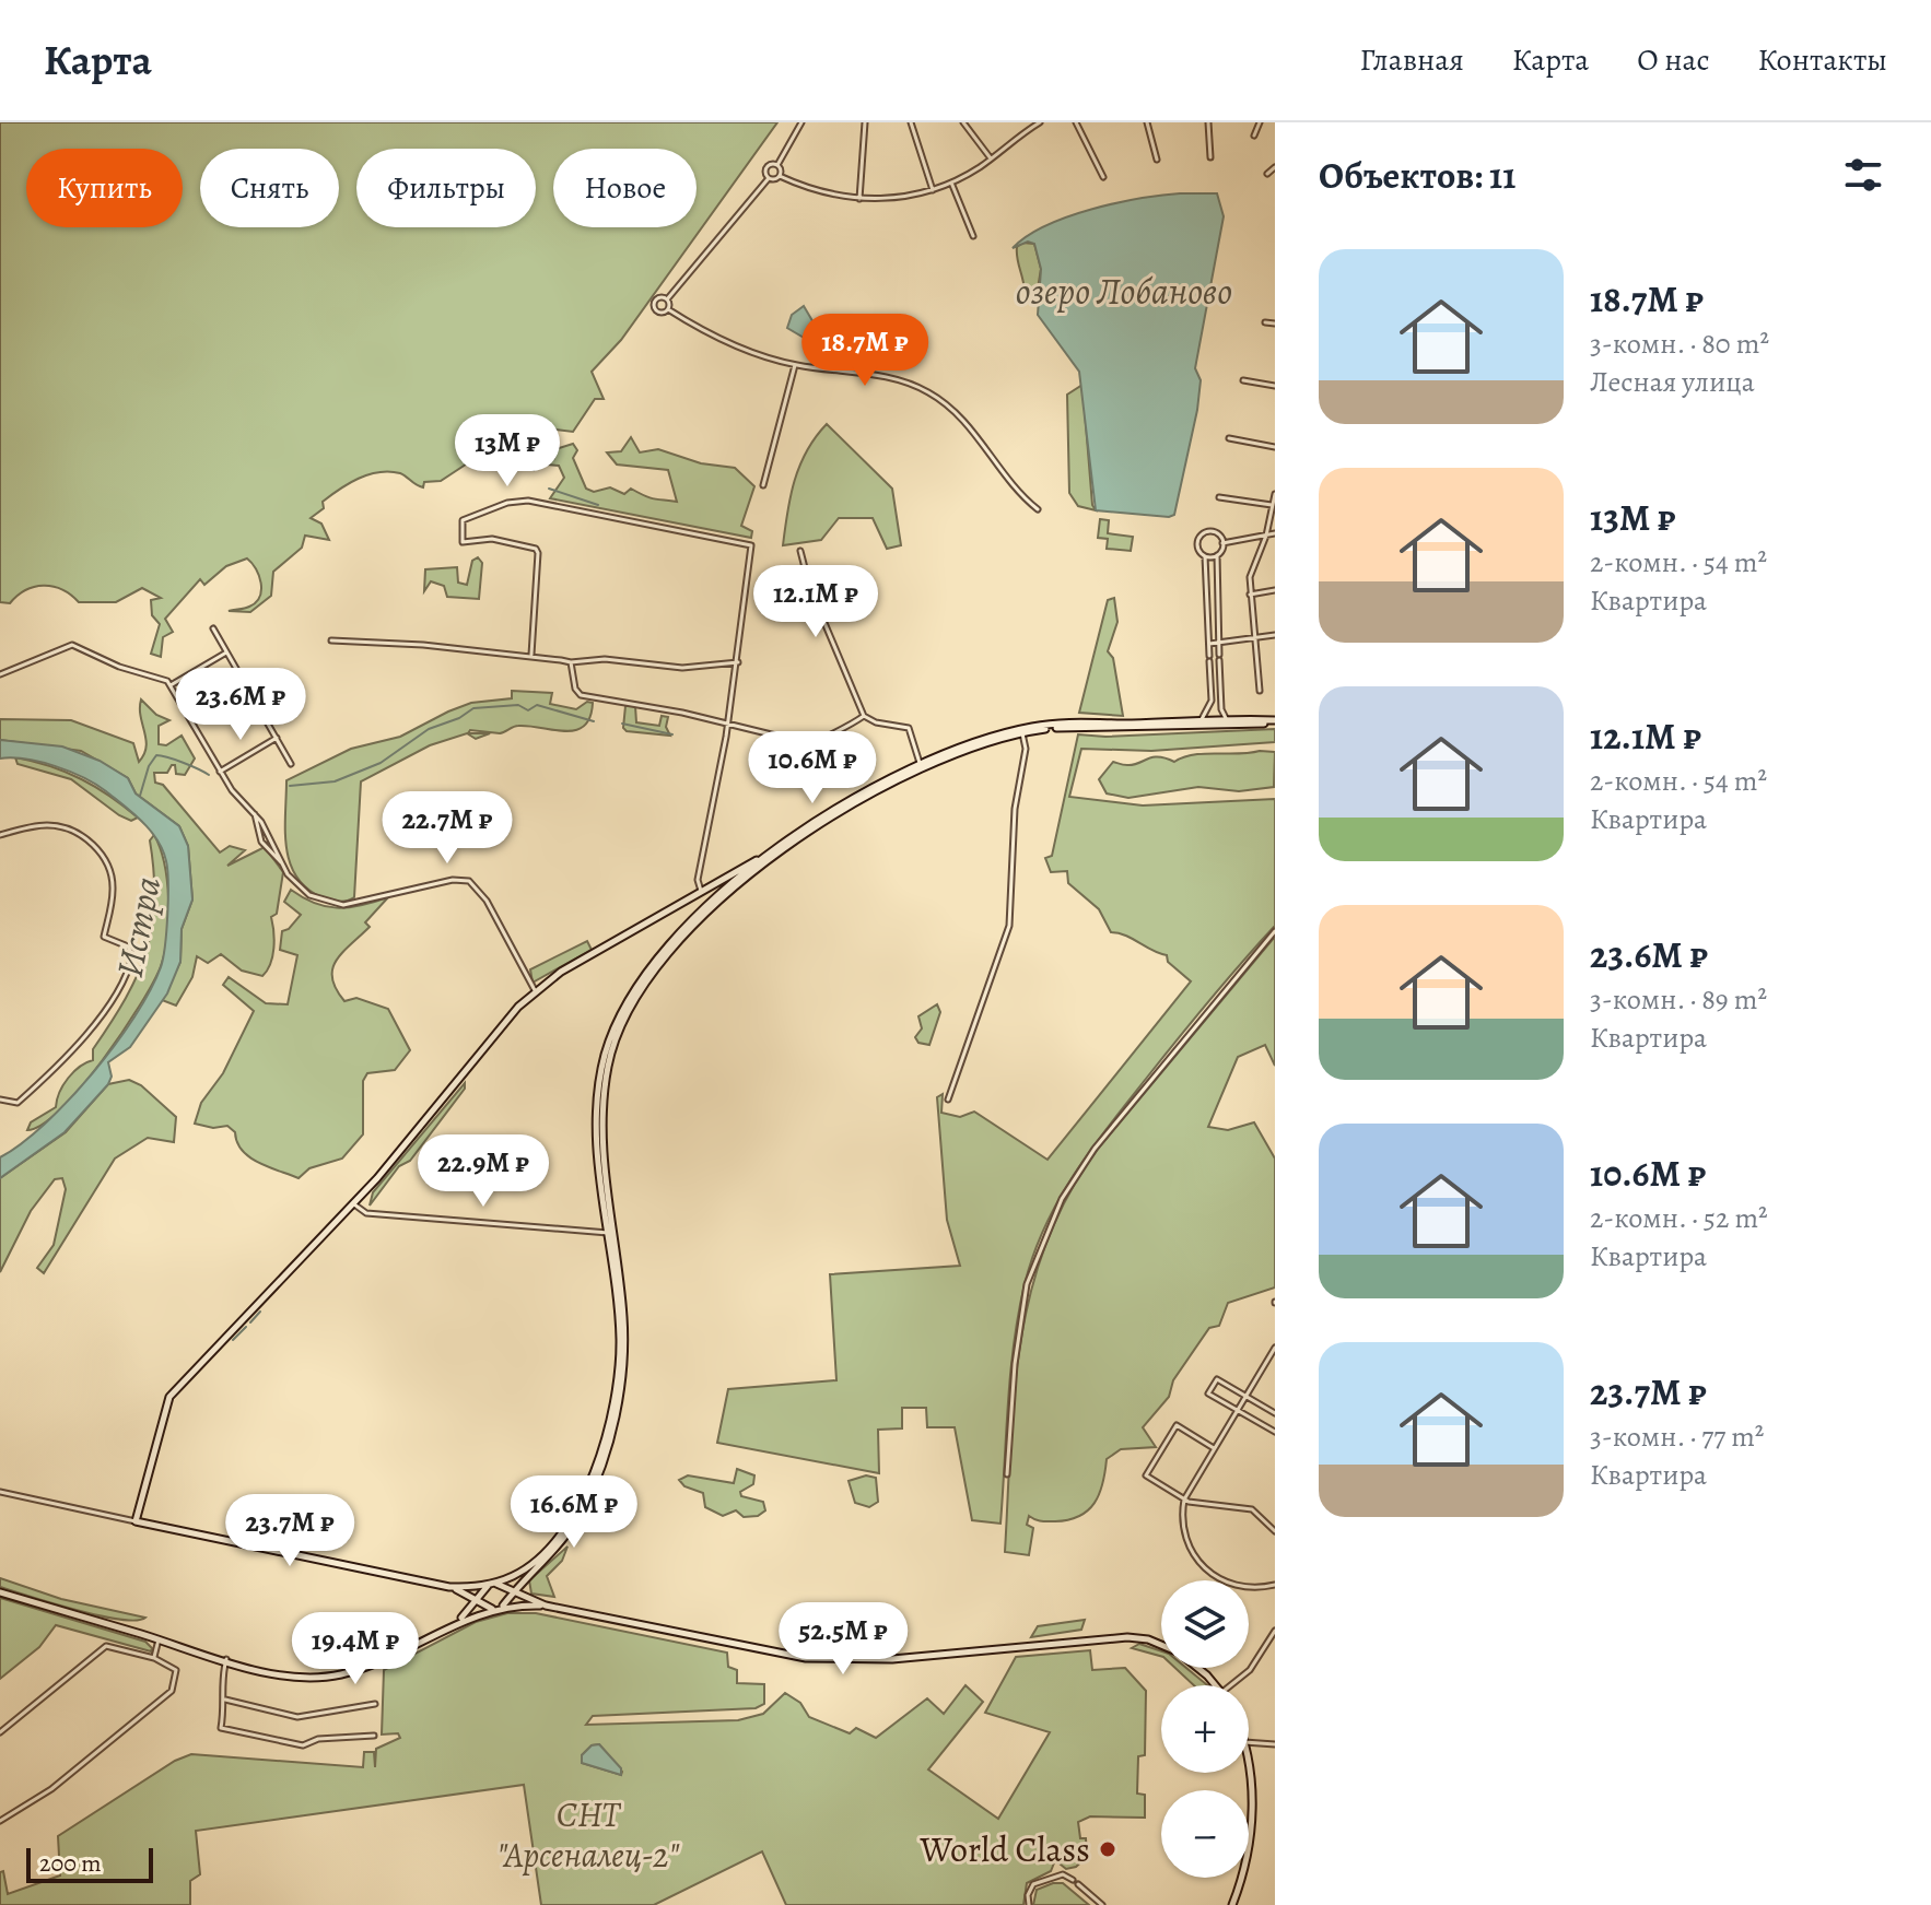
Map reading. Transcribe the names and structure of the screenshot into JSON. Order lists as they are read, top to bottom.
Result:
{
  "water": ["озеро Лобаново", "Истра"],
  "parks": ["СНТ \"Арсеналец-2\""],
  "places": ["World Class"],
  "scale_bar": "200 m",
  "page": {
    "header": "Карта",
    "nav": [
      "Главная",
      "Карта",
      "О нас",
      "Контакты"
    ],
    "heading": "Объектов: 11",
    "chip": [
      "Купить",
      "Снять",
      "Фильтры",
      "Новое"
    ],
    "list": [
      {
        "name": "18.7M ₽",
        "note": "3-комн. · 80 m² · Лесная улица"
      },
      {
        "name": "13M ₽",
        "note": "2-комн. · 54 m² · Квартира"
      },
      {
        "name": "12.1M ₽",
        "note": "2-комн. · 54 m² · Квартира"
      },
      {
        "name": "23.6M ₽",
        "note": "3-комн. · 89 m² · Квартира"
      },
      {
        "name": "10.6M ₽",
        "note": "2-комн. · 52 m² · Квартира"
      },
      {
        "name": "23.7M ₽",
        "note": "3-комн. · 77 m² · Квартира"
      }
    ],
    "price": [
      "18.7M ₽",
      "13M ₽",
      "12.1M ₽",
      "23.6M ₽",
      "10.6M ₽",
      "22.7M ₽",
      "22.9M ₽",
      "16.6M ₽",
      "23.7M ₽",
      "52.5M ₽",
      "19.4M ₽"
    ],
    "map_buttons": ["+", "−"],
    "scale": "200 m"
  }
}
